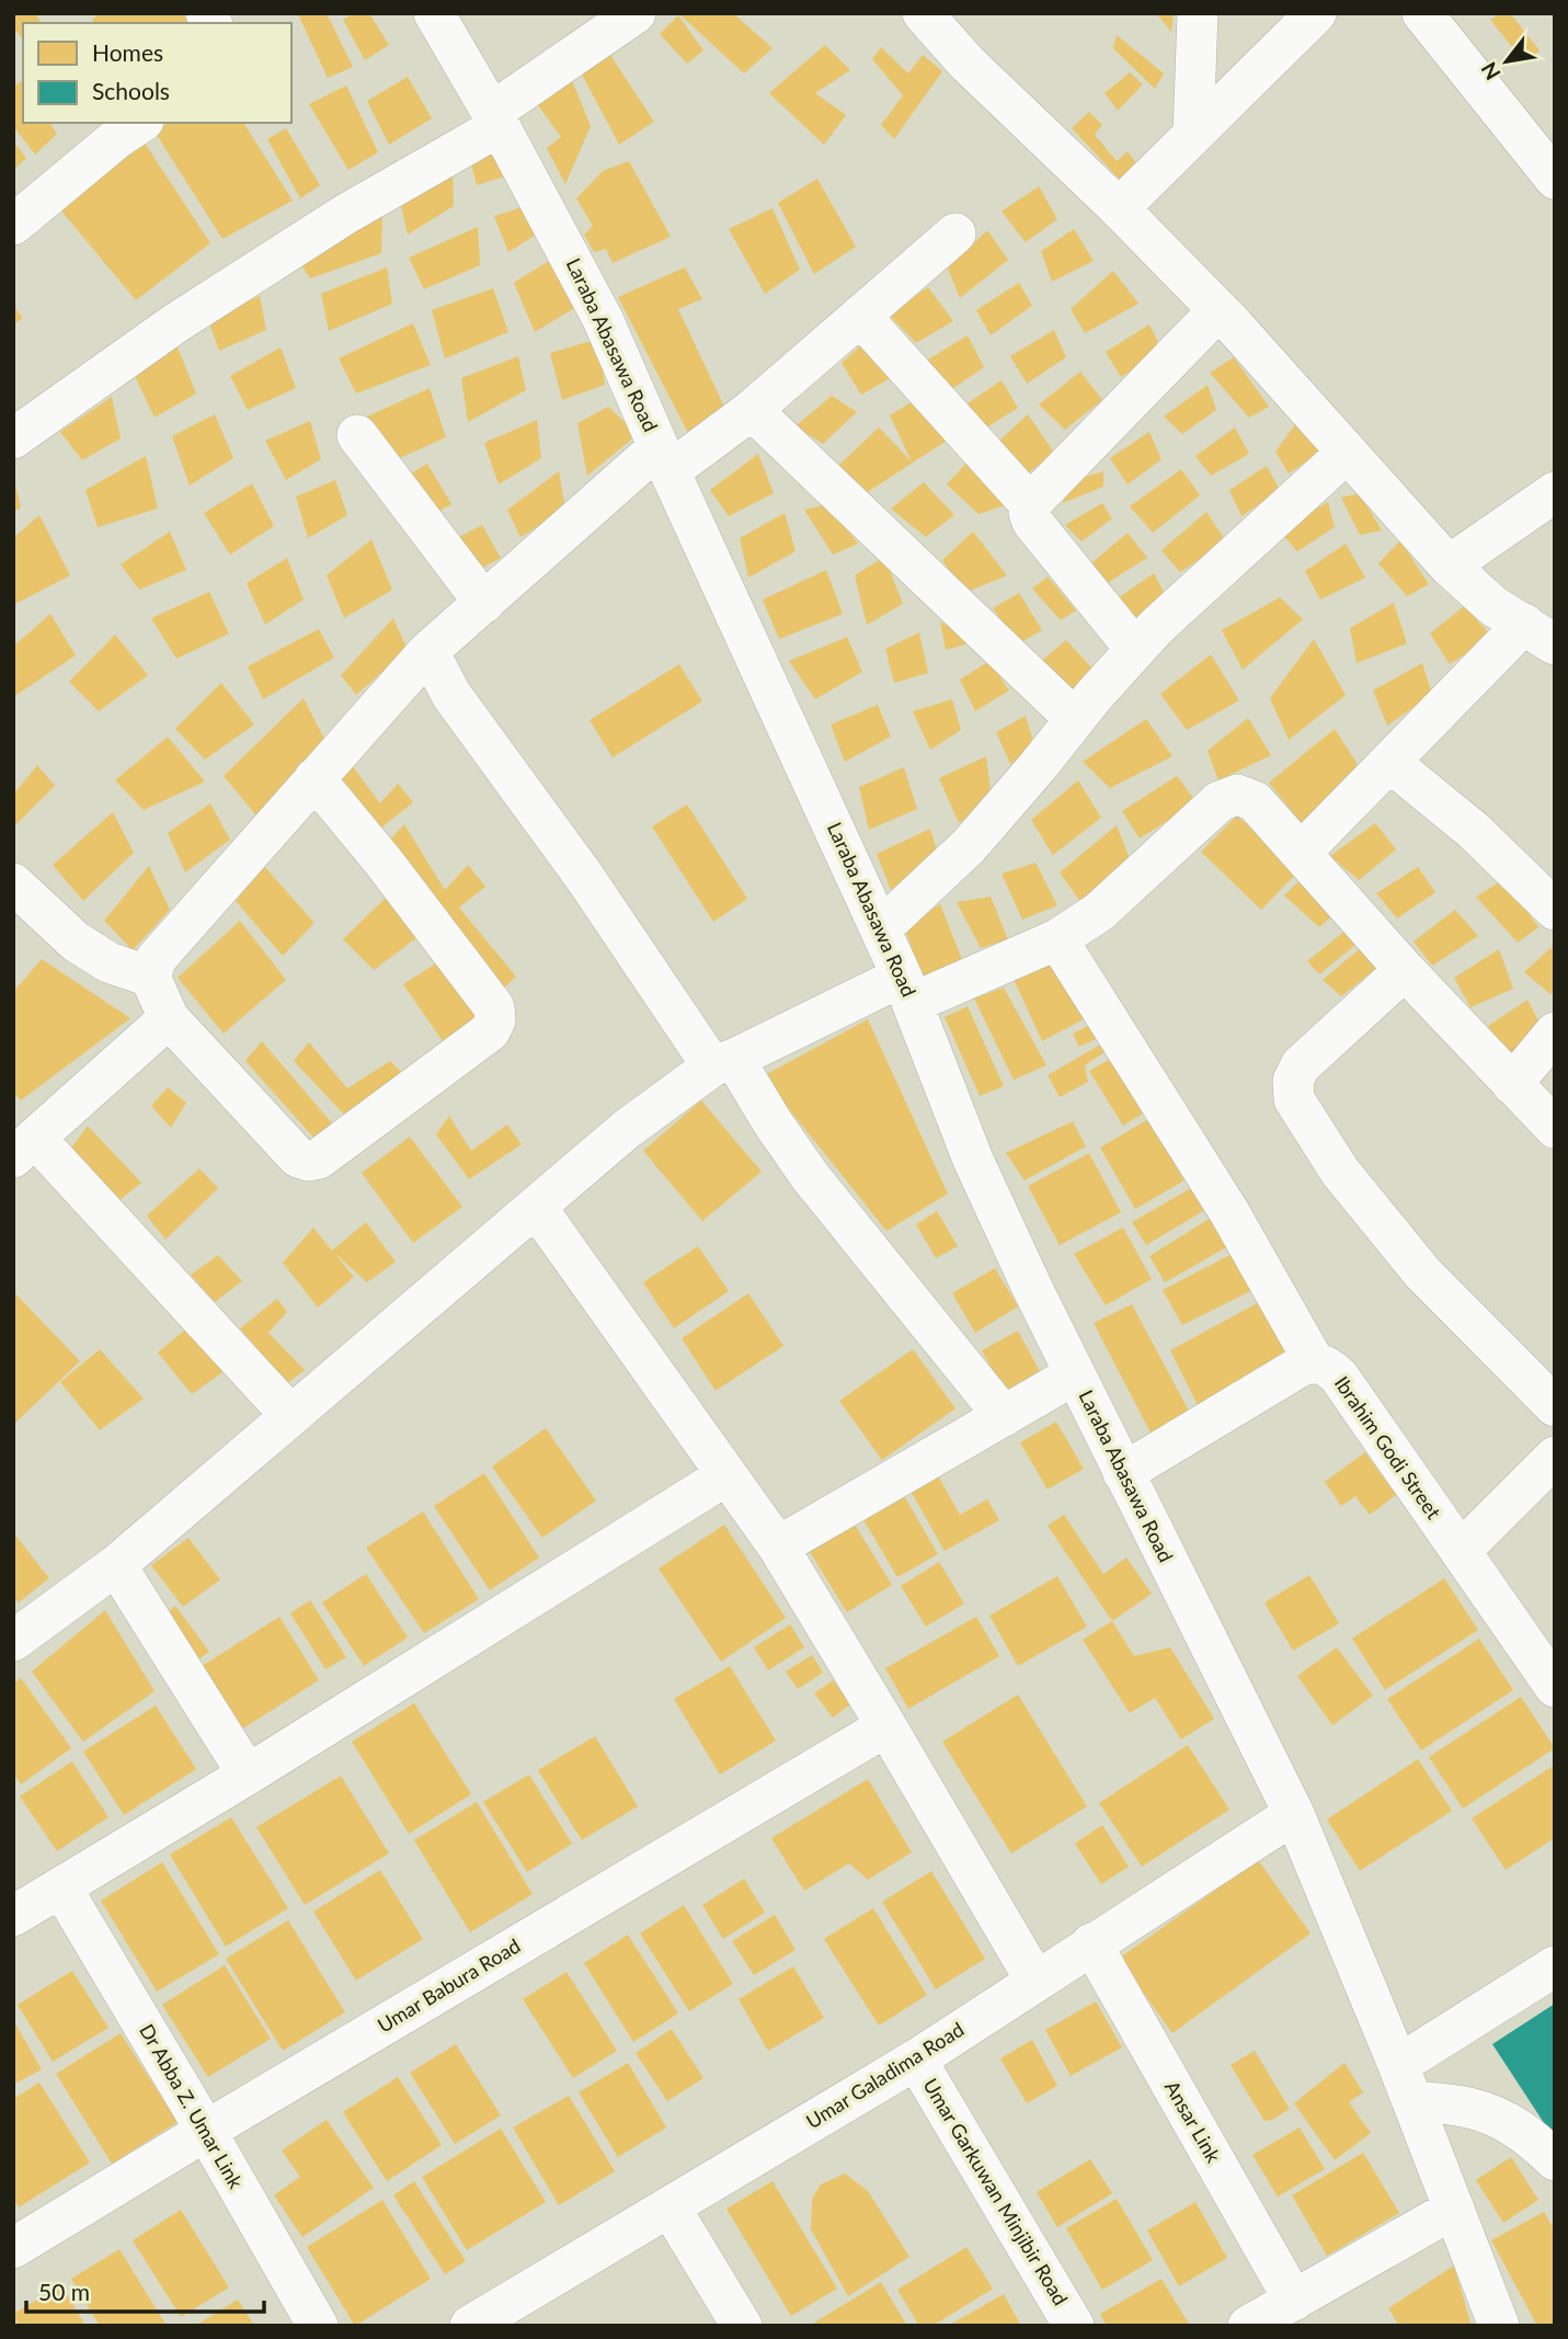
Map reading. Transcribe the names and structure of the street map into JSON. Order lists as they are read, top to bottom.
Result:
{
  "streets": {
    "street": [
      "Laraba Abasawa Road",
      "Ibrahim Godi Street",
      "Umar Babura Road",
      "Umar Galadima Road",
      "Dr Abba Z. Umar Link",
      "Ansar Link",
      "Umar Garkuwan Minjibir Road"
    ]
  },
  "crossings": [
    ["Laraba Abasawa Road", "Umar Galadima Road"],
    ["Umar Babura Road", "Dr Abba Z. Umar Link"],
    ["Umar Galadima Road", "Ansar Link"],
    ["Umar Galadima Road", "Umar Garkuwan Minjibir Road"]
  ],
  "legend": ["Homes", "Schools"],
  "scale_bar": "50 m",
  "north": "bottom left"
}
